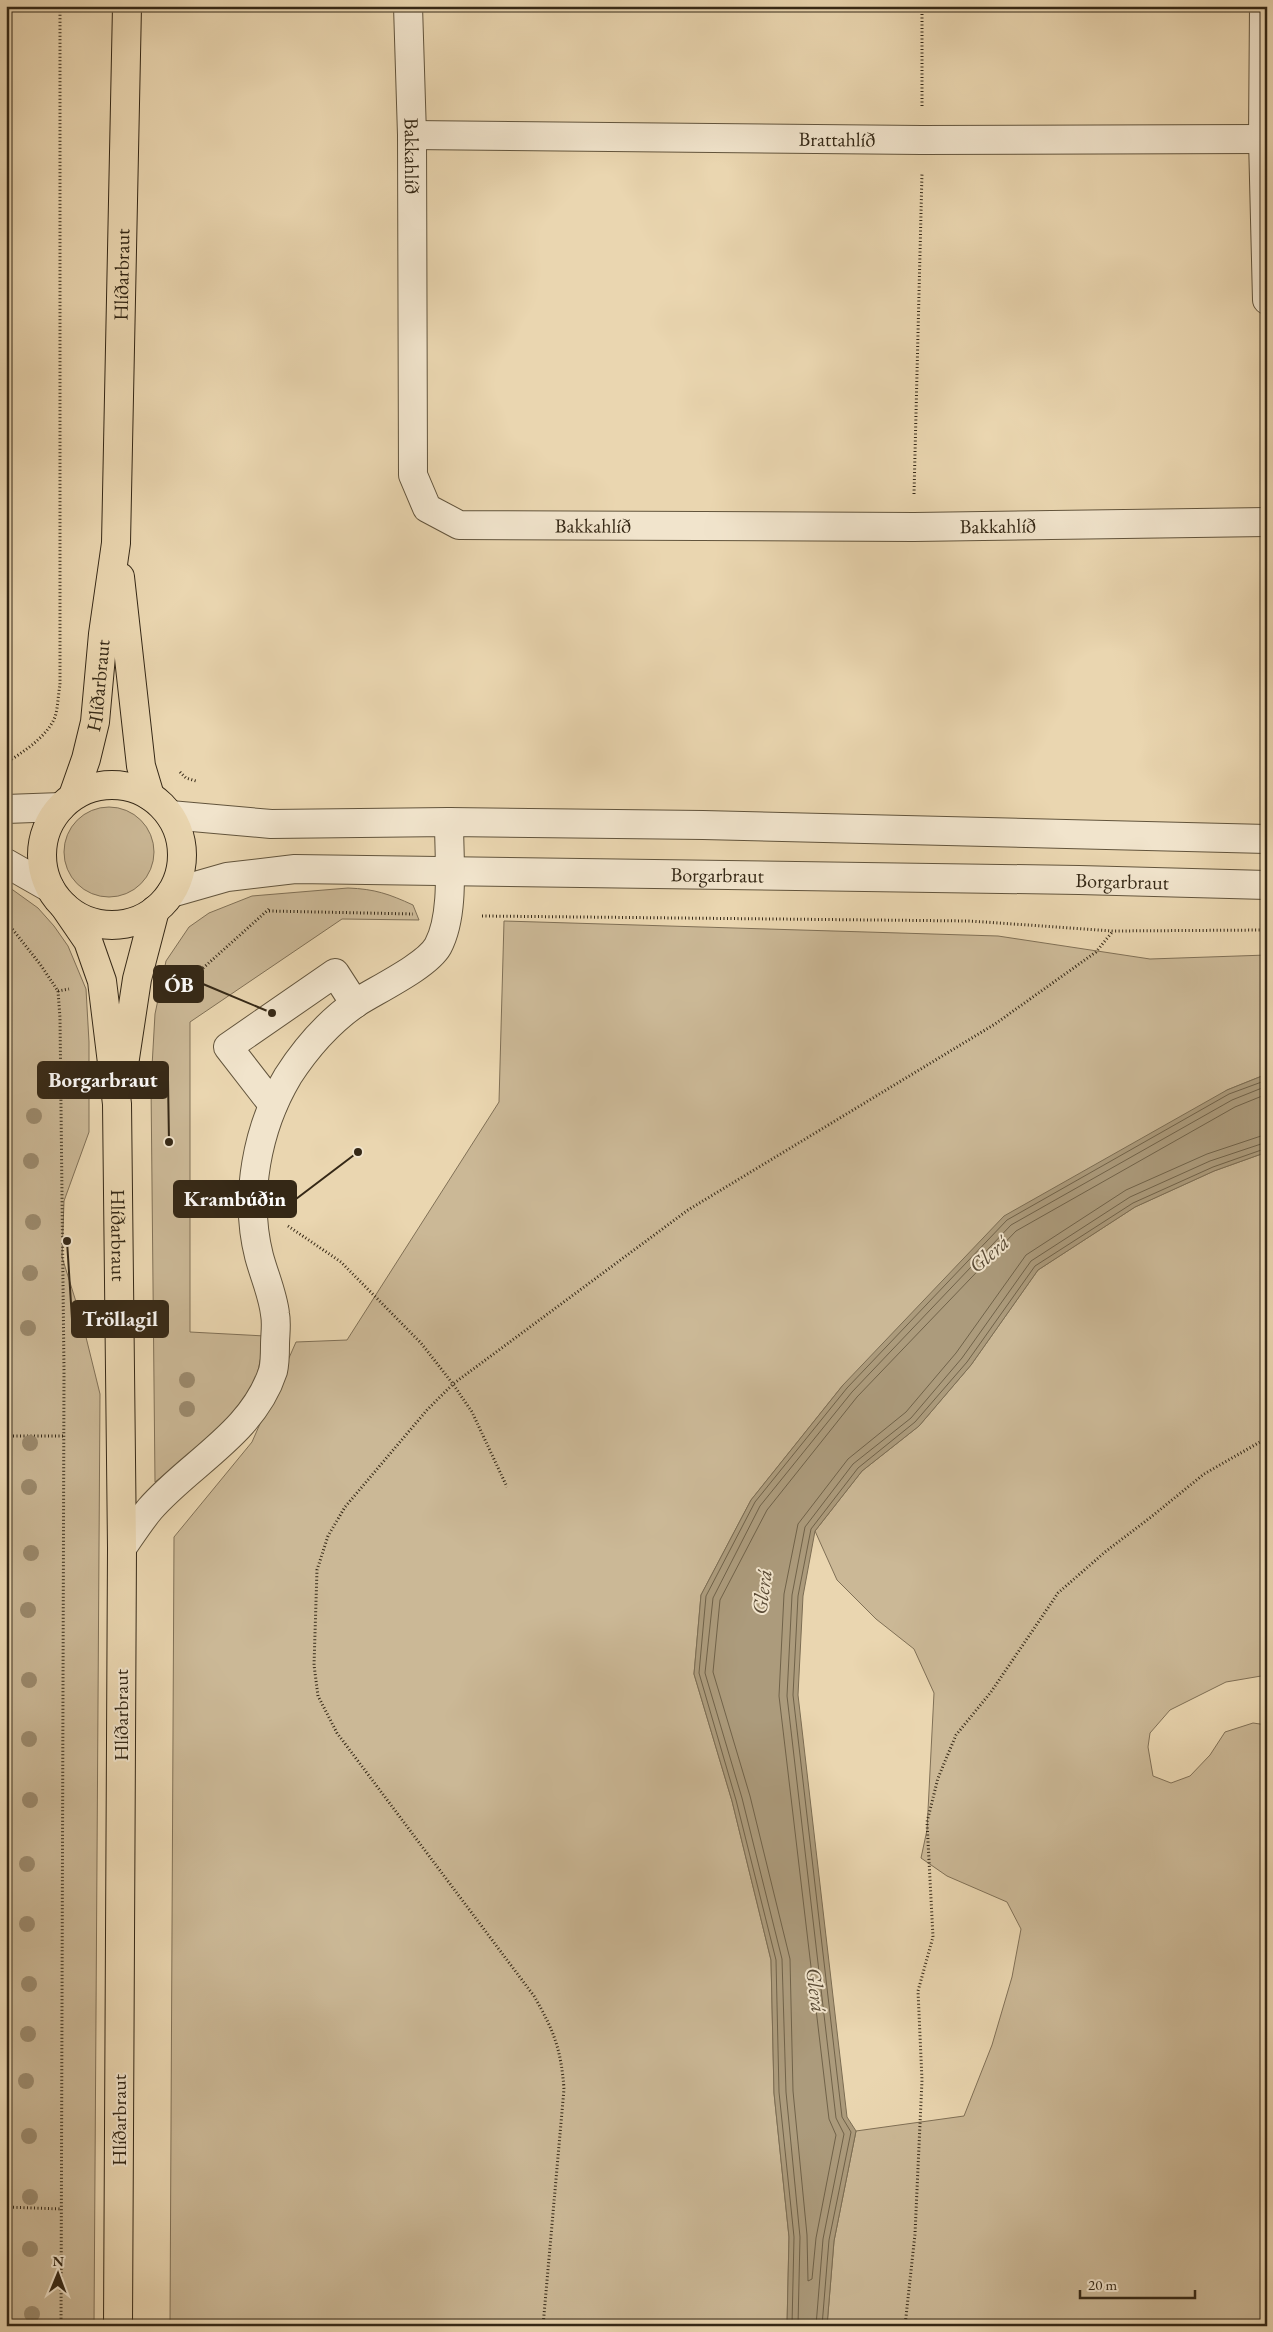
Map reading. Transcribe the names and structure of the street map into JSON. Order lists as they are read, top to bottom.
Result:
{
  "streets": {
    "main road": ["Hlíðarbraut"],
    "street": ["Brattahlíð", "Bakkahlíð", "Borgarbraut"]
  },
  "crossings": [
    ["Brattahlíð", "Bakkahlíð"],
    ["Hlíðarbraut", "Borgarbraut"]
  ],
  "water": ["Glerá"],
  "places": [
    "ÓB",
    "Borgarbraut",
    "Krambúðin",
    "Tröllagil"
  ],
  "scale_bar": "20 m",
  "north": "top"
}
